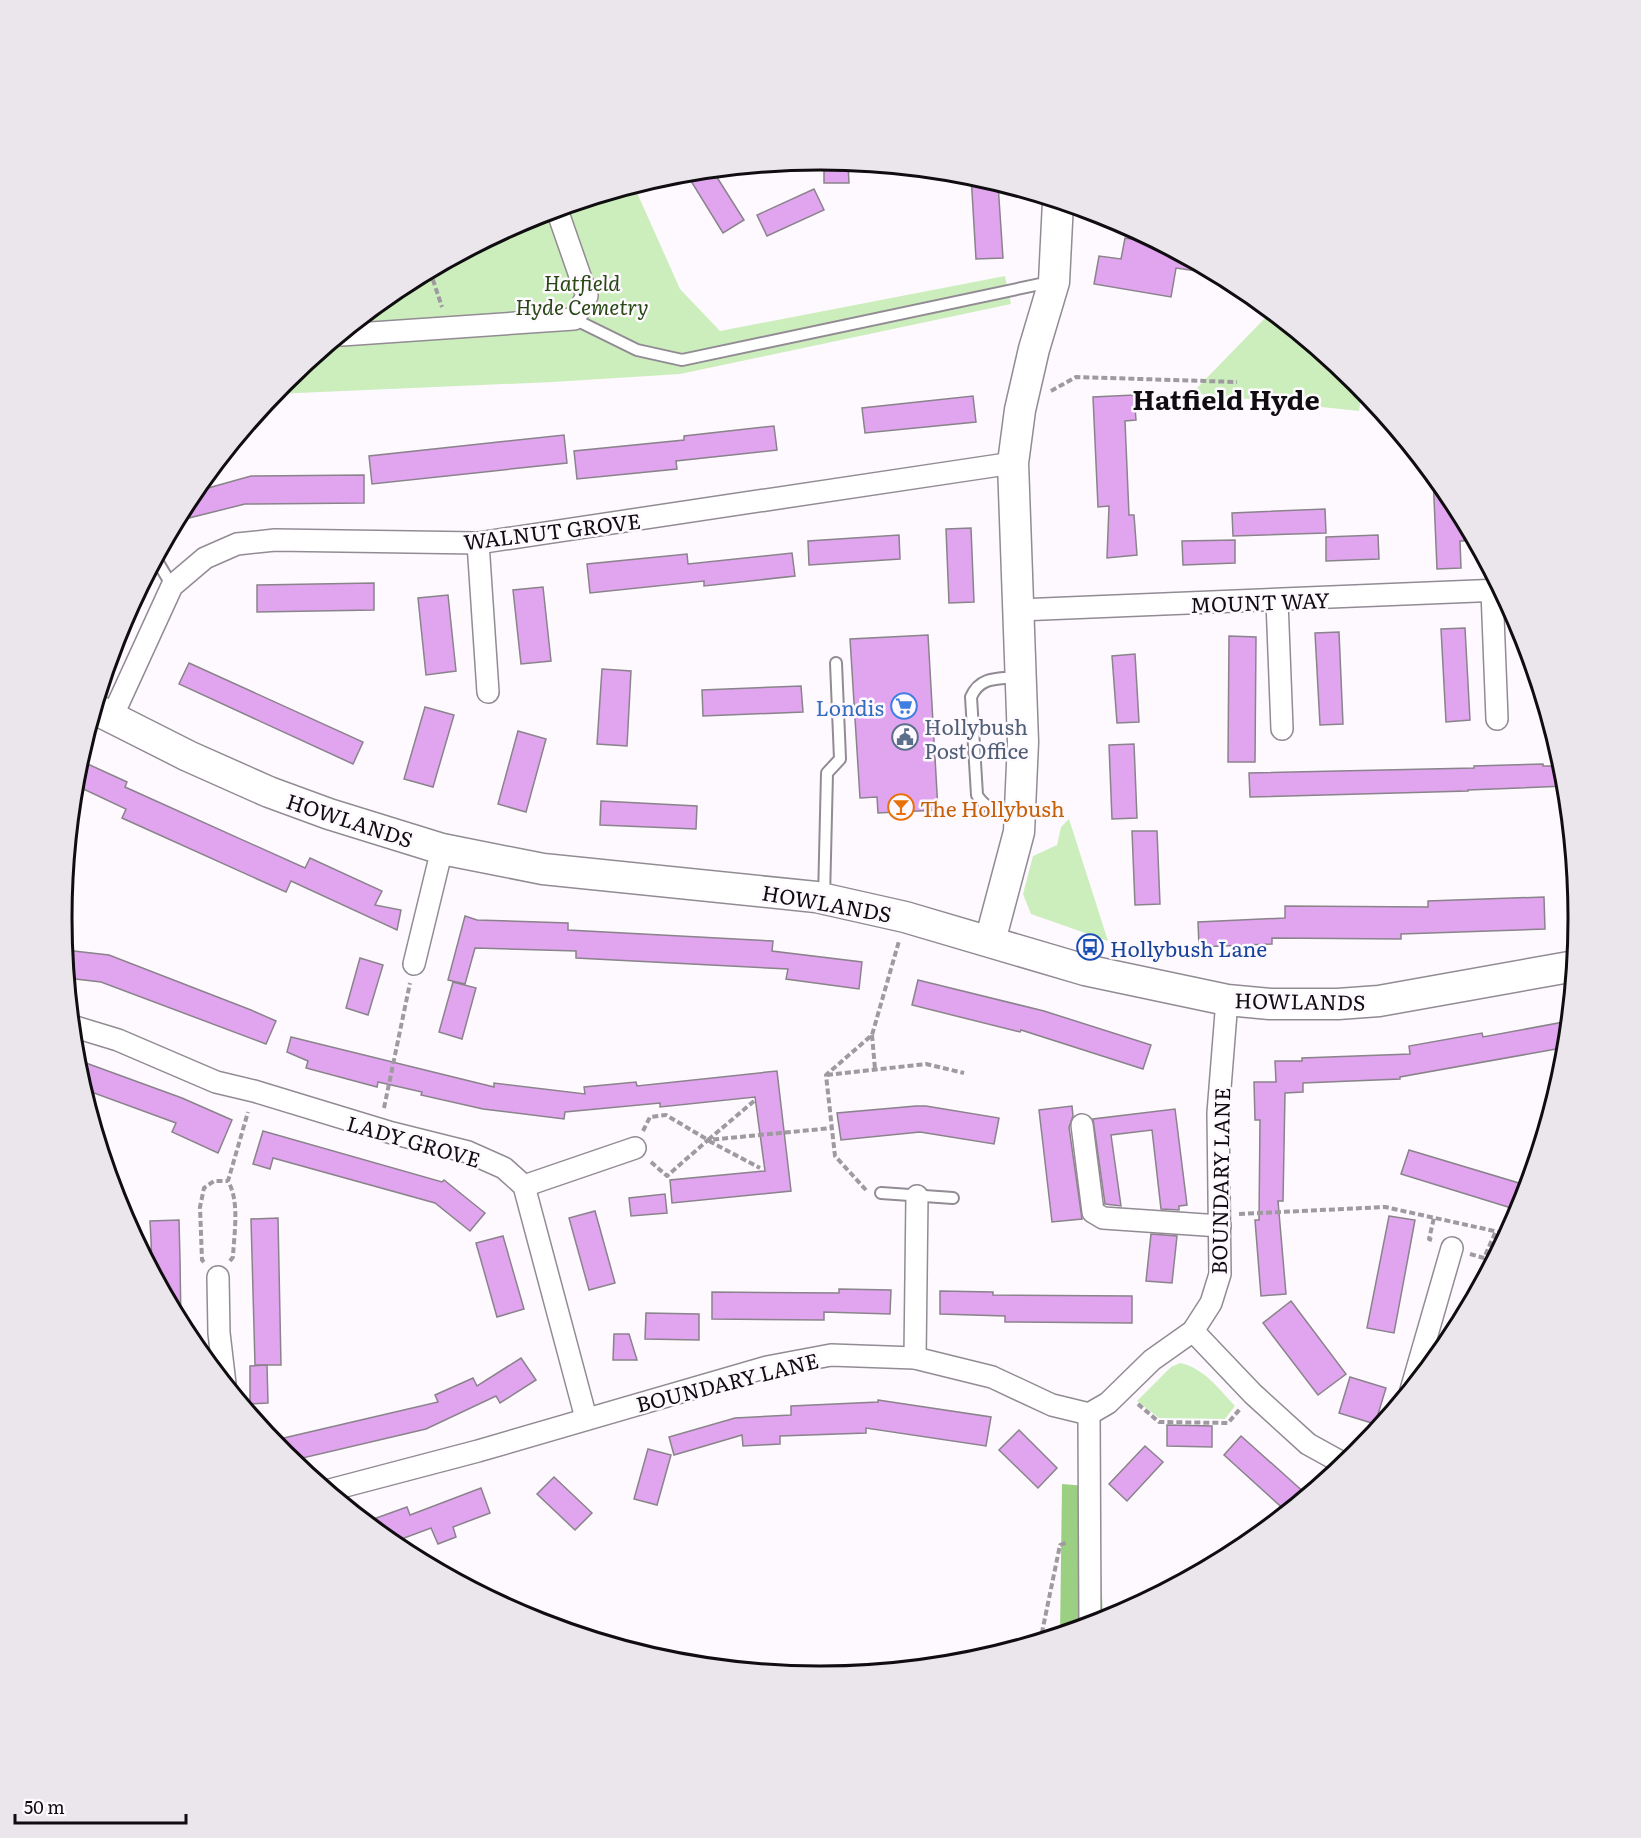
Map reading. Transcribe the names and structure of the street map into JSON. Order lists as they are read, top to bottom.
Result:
{
  "streets": {
    "street": [
      "WALNUT GROVE",
      "MOUNT WAY",
      "HOWLANDS",
      "LADY GROVE",
      "BOUNDARY LANE"
    ]
  },
  "crossings": [
    ["WALNUT GROVE", "HOWLANDS"],
    ["HOWLANDS", "BOUNDARY LANE"]
  ],
  "districts": ["Hatfield Hyde"],
  "parks": ["Hatfield Hyde Cemetry"],
  "places": {
    "supermarket": ["Londis"],
    "public building": ["Hollybush Post Office"],
    "bar": ["The Hollybush"],
    "bus stop": ["Hollybush Lane"]
  },
  "scale_bar": "50 m"
}
